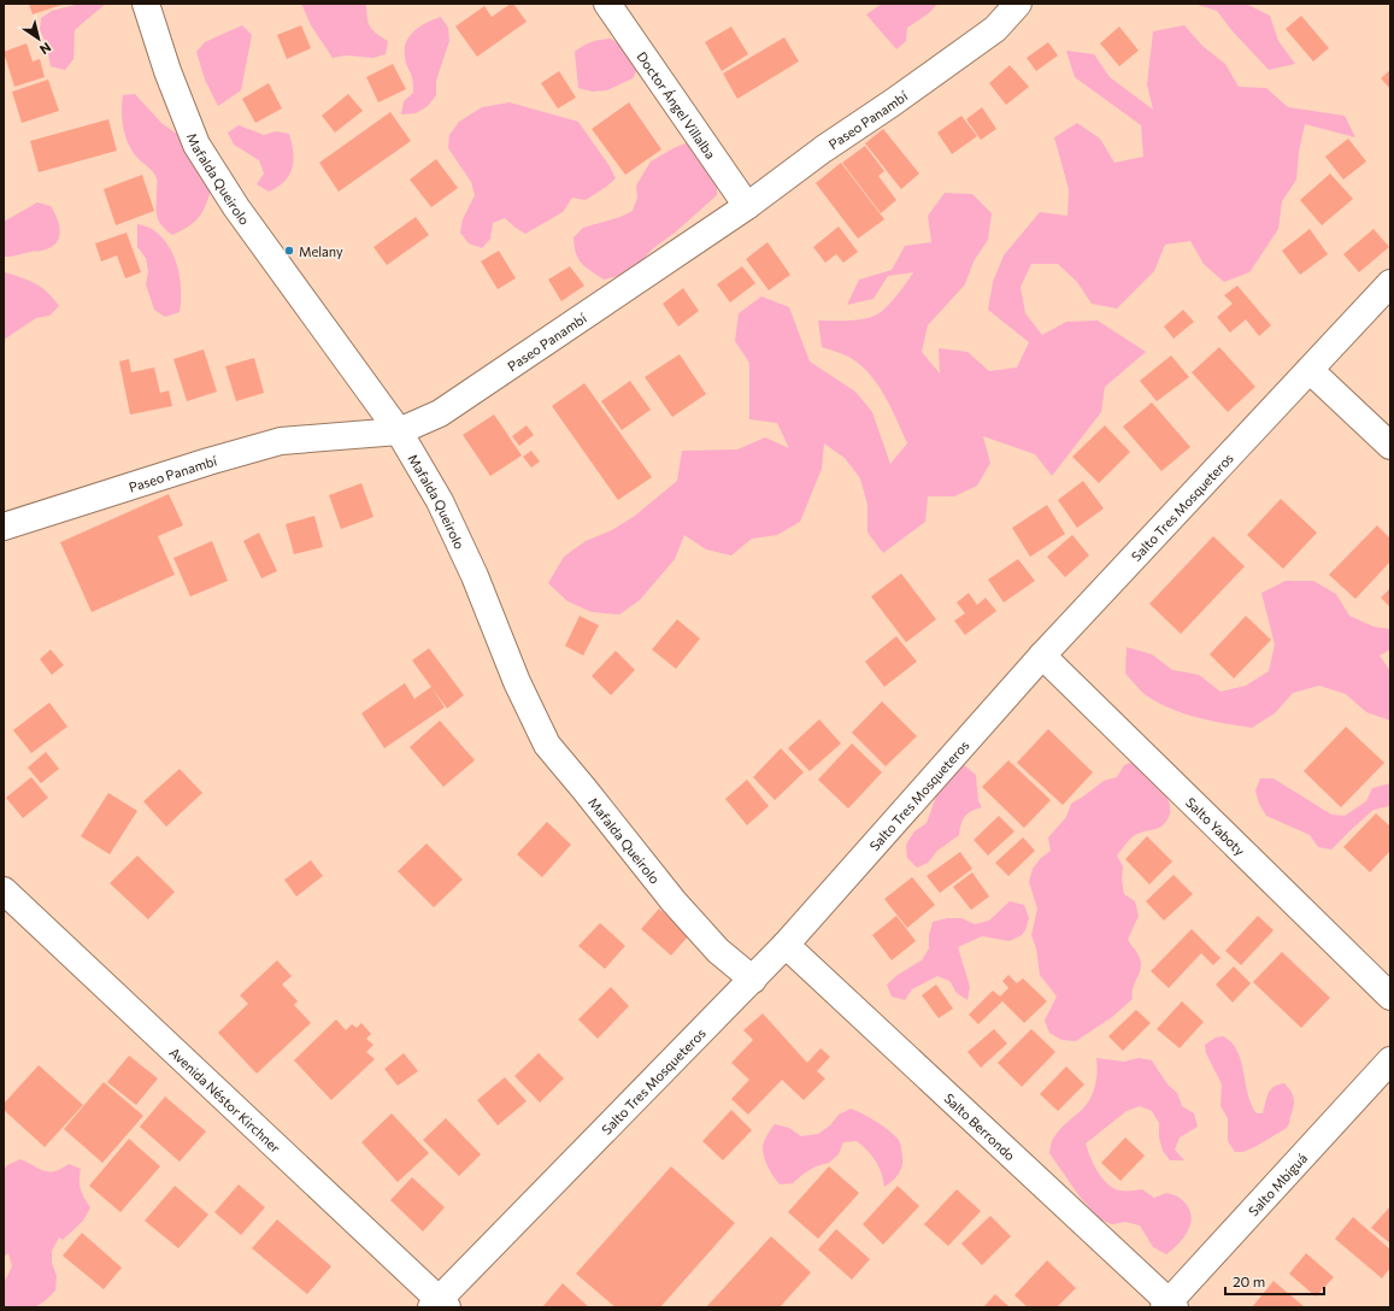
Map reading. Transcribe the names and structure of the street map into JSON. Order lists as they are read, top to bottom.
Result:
{
  "streets": {
    "street": [
      "Doctor Ángel Villalba",
      "Paseo Panambí",
      "Mafalda Queirolo",
      "Salto Tres Mosqueteros",
      "Salto Yaboty",
      "Avenida Néstor Kirchner",
      "Salto Berrondo",
      "Salto Mbiguá"
    ]
  },
  "crossings": [
    ["Doctor Ángel Villalba", "Paseo Panambí"],
    ["Paseo Panambí", "Mafalda Queirolo"],
    ["Mafalda Queirolo", "Salto Tres Mosqueteros"],
    ["Salto Tres Mosqueteros", "Salto Yaboty"],
    ["Salto Tres Mosqueteros", "Avenida Néstor Kirchner"],
    ["Salto Tres Mosqueteros", "Salto Berrondo"],
    ["Salto Berrondo", "Salto Mbiguá"]
  ],
  "places": ["Melany"],
  "scale_bar": "20 m",
  "north": "bottom right"
}
